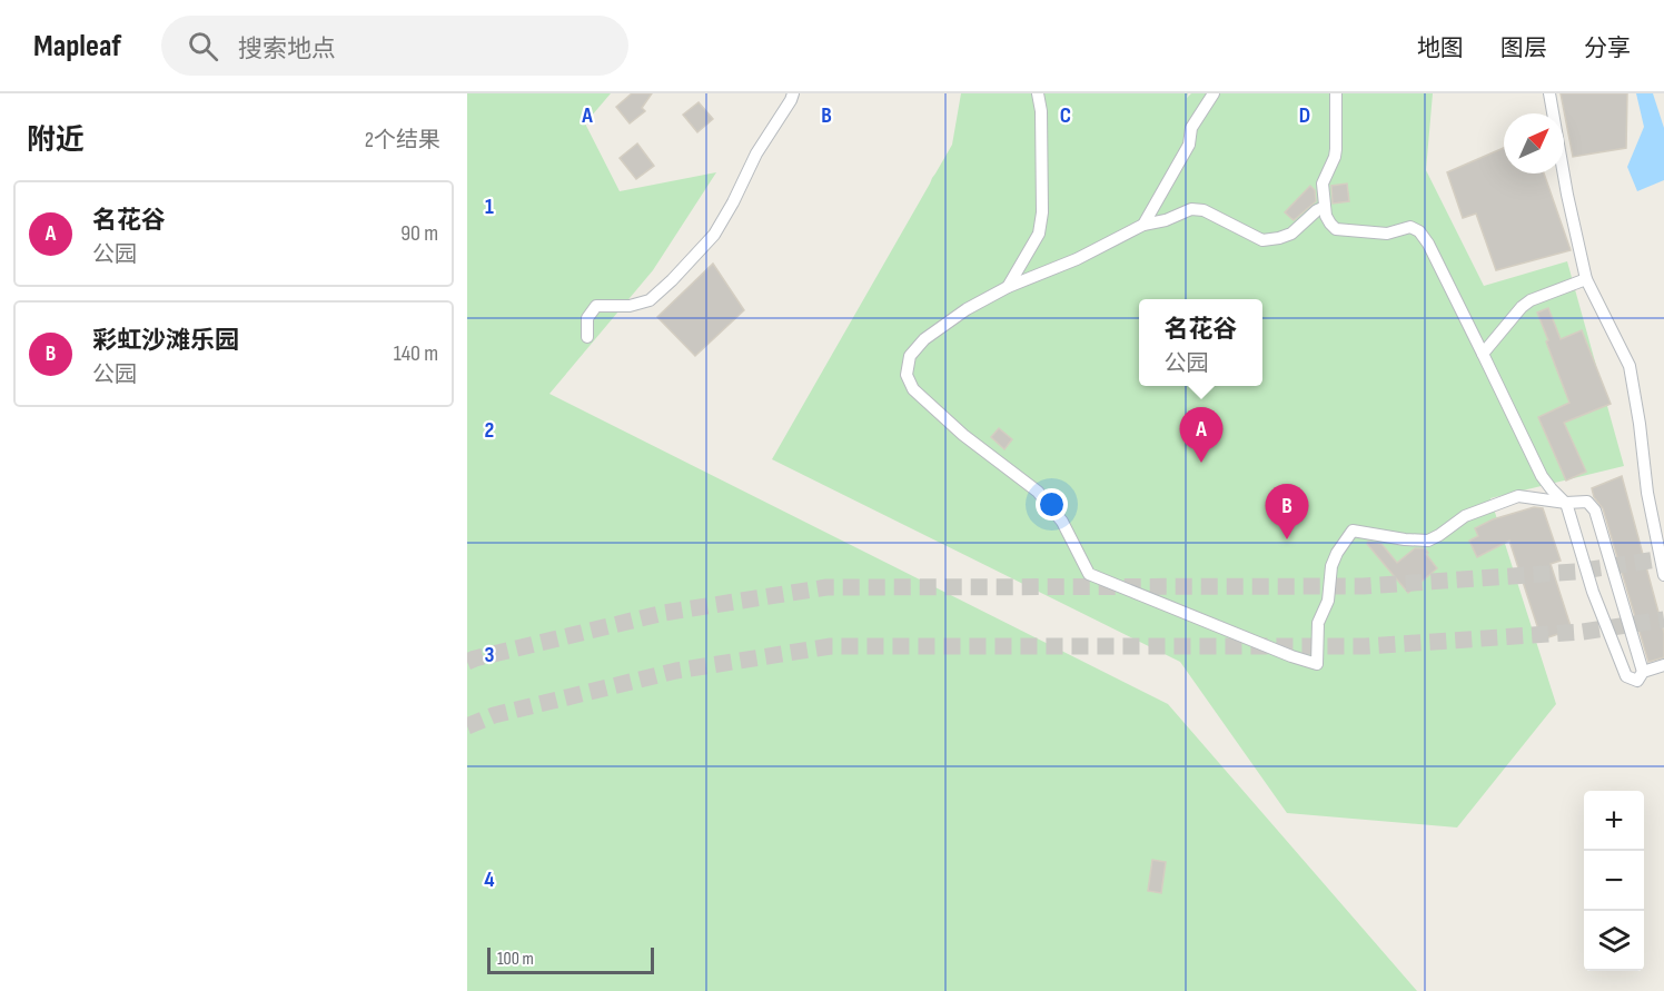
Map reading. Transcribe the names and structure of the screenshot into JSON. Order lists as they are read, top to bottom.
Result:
{
  "scale_bar": "100 m",
  "north": "top right",
  "page": {
    "header": "Mapleaf",
    "search": "搜索地点",
    "nav": ["地图", "图层", "分享"],
    "heading": ["附近", "2个结果"],
    "list": [
      {
        "mark": "A",
        "name": "名花谷",
        "note": "公园",
        "value": "90 m"
      },
      {
        "mark": "B",
        "name": "彩虹沙滩乐园",
        "note": "公园",
        "value": "140 m"
      }
    ],
    "popup": ["名花谷", "公园"],
    "pins": ["A", "B"],
    "map_buttons": ["+", "−"],
    "scale": "100 m"
  },
  "grid": {
    "columns": [
      "A",
      "B",
      "C",
      "D"
    ],
    "rows": [
      "1",
      "2",
      "3",
      "4"
    ]
  }
}
